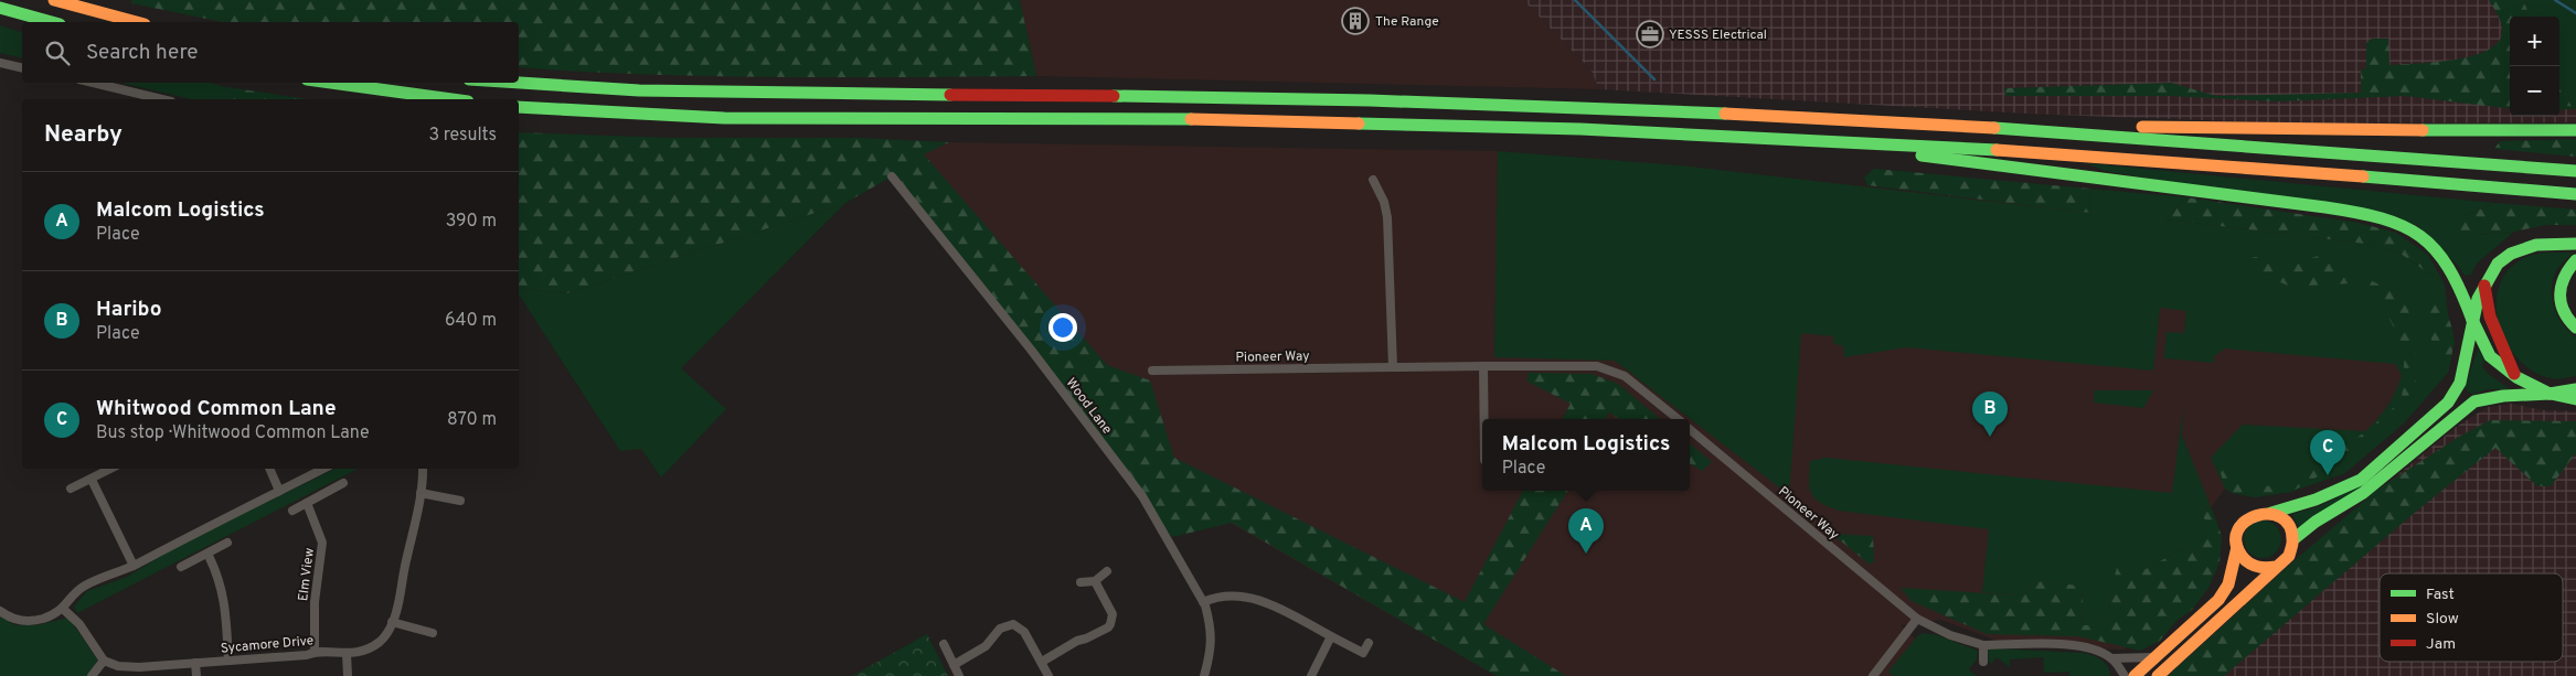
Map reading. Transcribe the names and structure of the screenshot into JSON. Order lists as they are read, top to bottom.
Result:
{
  "streets": {
    "street": [
      "Pioneer Way",
      "Wood Lane",
      "Elm View",
      "Sycamore Drive"
    ]
  },
  "crossings": [
    ["Elm View", "Sycamore Drive"]
  ],
  "places": {
    "building": ["The Range"],
    "office": ["YESSS Electrical"]
  },
  "legend": ["Fast", "Slow", "Jam"],
  "page": {
    "map_buttons": ["+", "−"],
    "search": "Search here",
    "heading": ["Nearby", "3 results"],
    "list": [
      {
        "mark": "A",
        "name": "Malcom Logistics",
        "note": "Place",
        "value": "390 m"
      },
      {
        "mark": "B",
        "name": "Haribo",
        "note": "Place",
        "value": "640 m"
      },
      {
        "mark": "C",
        "name": "Whitwood Common Lane",
        "note": "Bus stop · Whitwood Common Lane",
        "value": "870 m"
      }
    ],
    "pins": ["B", "C", "A"],
    "popup": ["Malcom Logistics", "Place"]
  }
}
